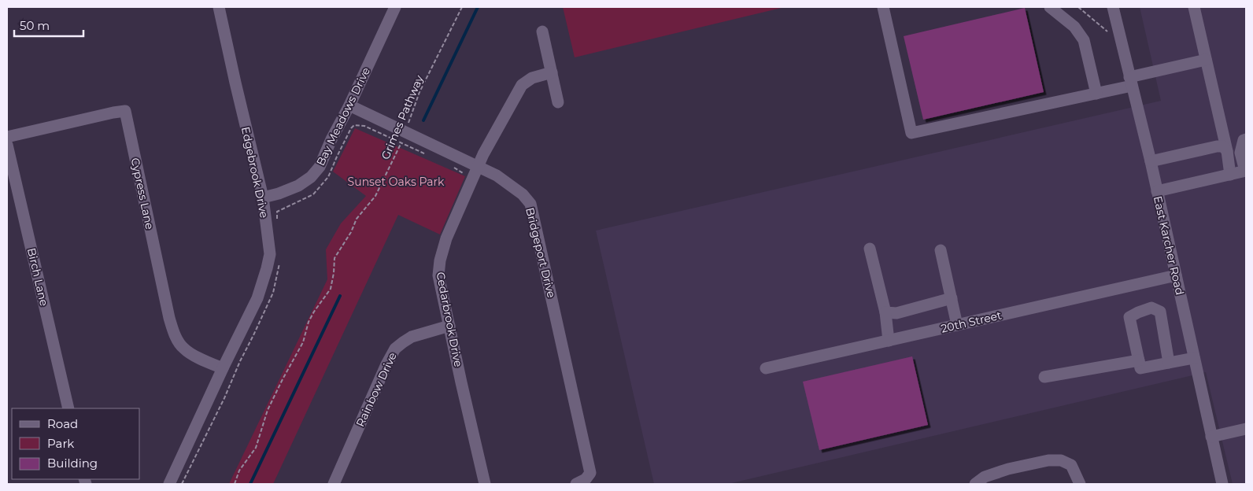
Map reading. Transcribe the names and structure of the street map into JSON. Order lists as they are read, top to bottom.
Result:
{
  "streets": {
    "street": [
      "Bay Meadows Drive",
      "Edgebrook Drive",
      "Cypress Lane",
      "East Karcher Road",
      "Bridgeport Drive",
      "Birch Lane",
      "Cedarbrook Drive",
      "20th Street",
      "Rainbow Drive"
    ],
    "path": ["Grimes Pathway"]
  },
  "crossings": [
    ["Bay Meadows Drive", "Edgebrook Drive"],
    ["Bay Meadows Drive", "Bridgeport Drive"],
    ["Grimes Pathway", "Bridgeport Drive"],
    ["Edgebrook Drive", "Cypress Lane"],
    ["East Karcher Road", "20th Street"],
    ["Bridgeport Drive", "Cedarbrook Drive"],
    ["Cedarbrook Drive", "Rainbow Drive"]
  ],
  "parks": ["Sunset Oaks Park"],
  "legend": ["Road", "Park", "Building"],
  "scale_bar": "50 m"
}
